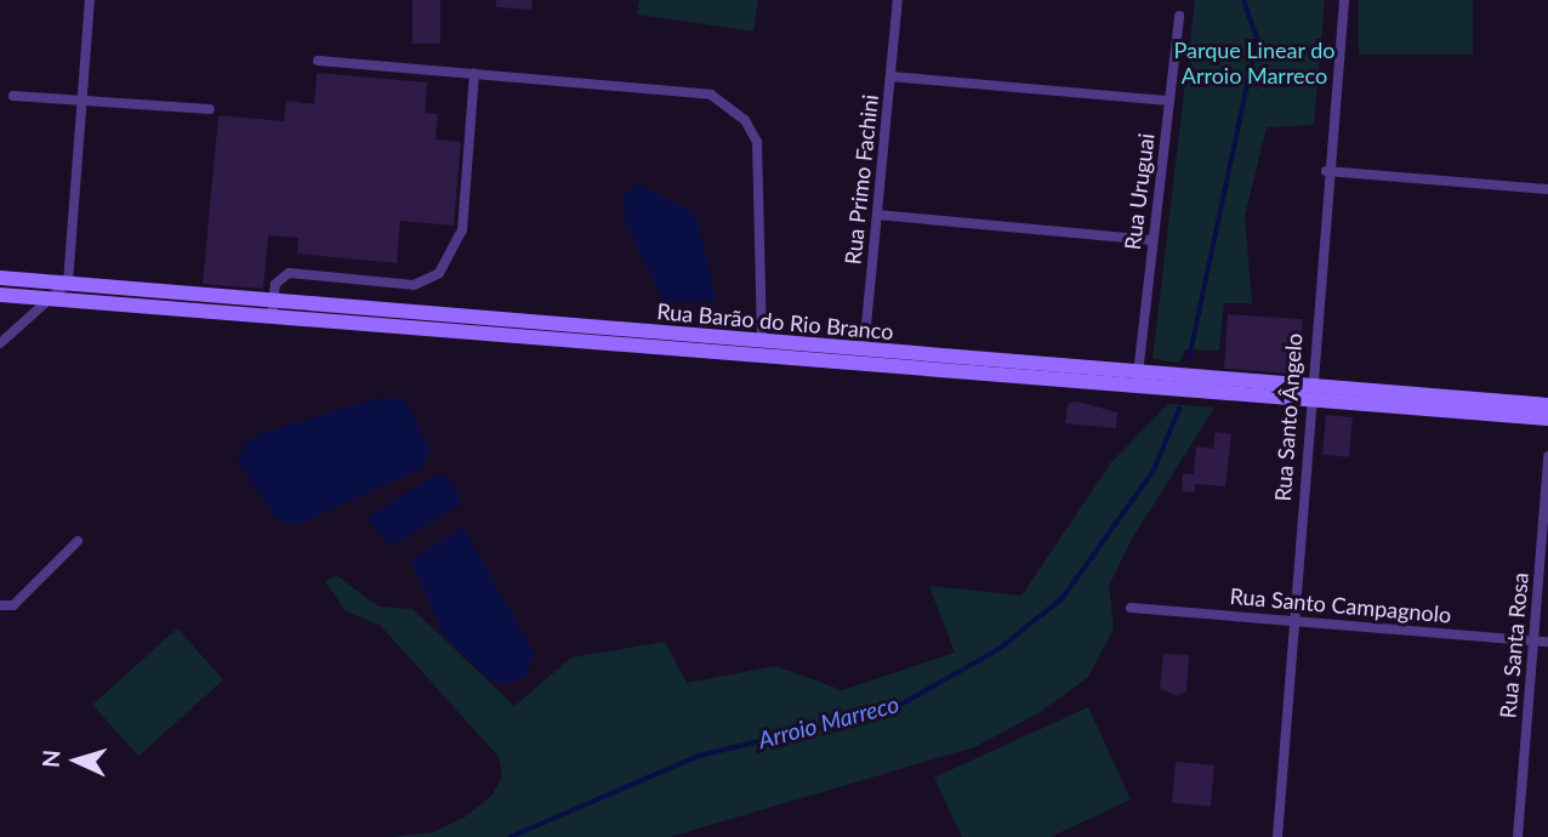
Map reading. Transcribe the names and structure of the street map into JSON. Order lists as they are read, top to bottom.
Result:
{
  "streets": {
    "main road": ["Rua Barão do Rio Branco"],
    "street": [
      "Rua Primo Fachini",
      "Rua Uruguai",
      "Rua Santo Ângelo",
      "Rua Santo Campagnolo",
      "Rua Santa Rosa"
    ]
  },
  "crossings": [
    ["Rua Primo Fachini", "Rua Barão do Rio Branco"],
    ["Rua Uruguai", "Rua Barão do Rio Branco"],
    ["Rua Barão do Rio Branco", "Rua Santo Ângelo"],
    ["Rua Santo Ângelo", "Rua Santo Campagnolo"],
    ["Rua Santo Campagnolo", "Rua Santa Rosa"]
  ],
  "water": ["Arroio Marreco"],
  "parks": ["Parque Linear do Arroio Marreco"],
  "north": "left"
}
